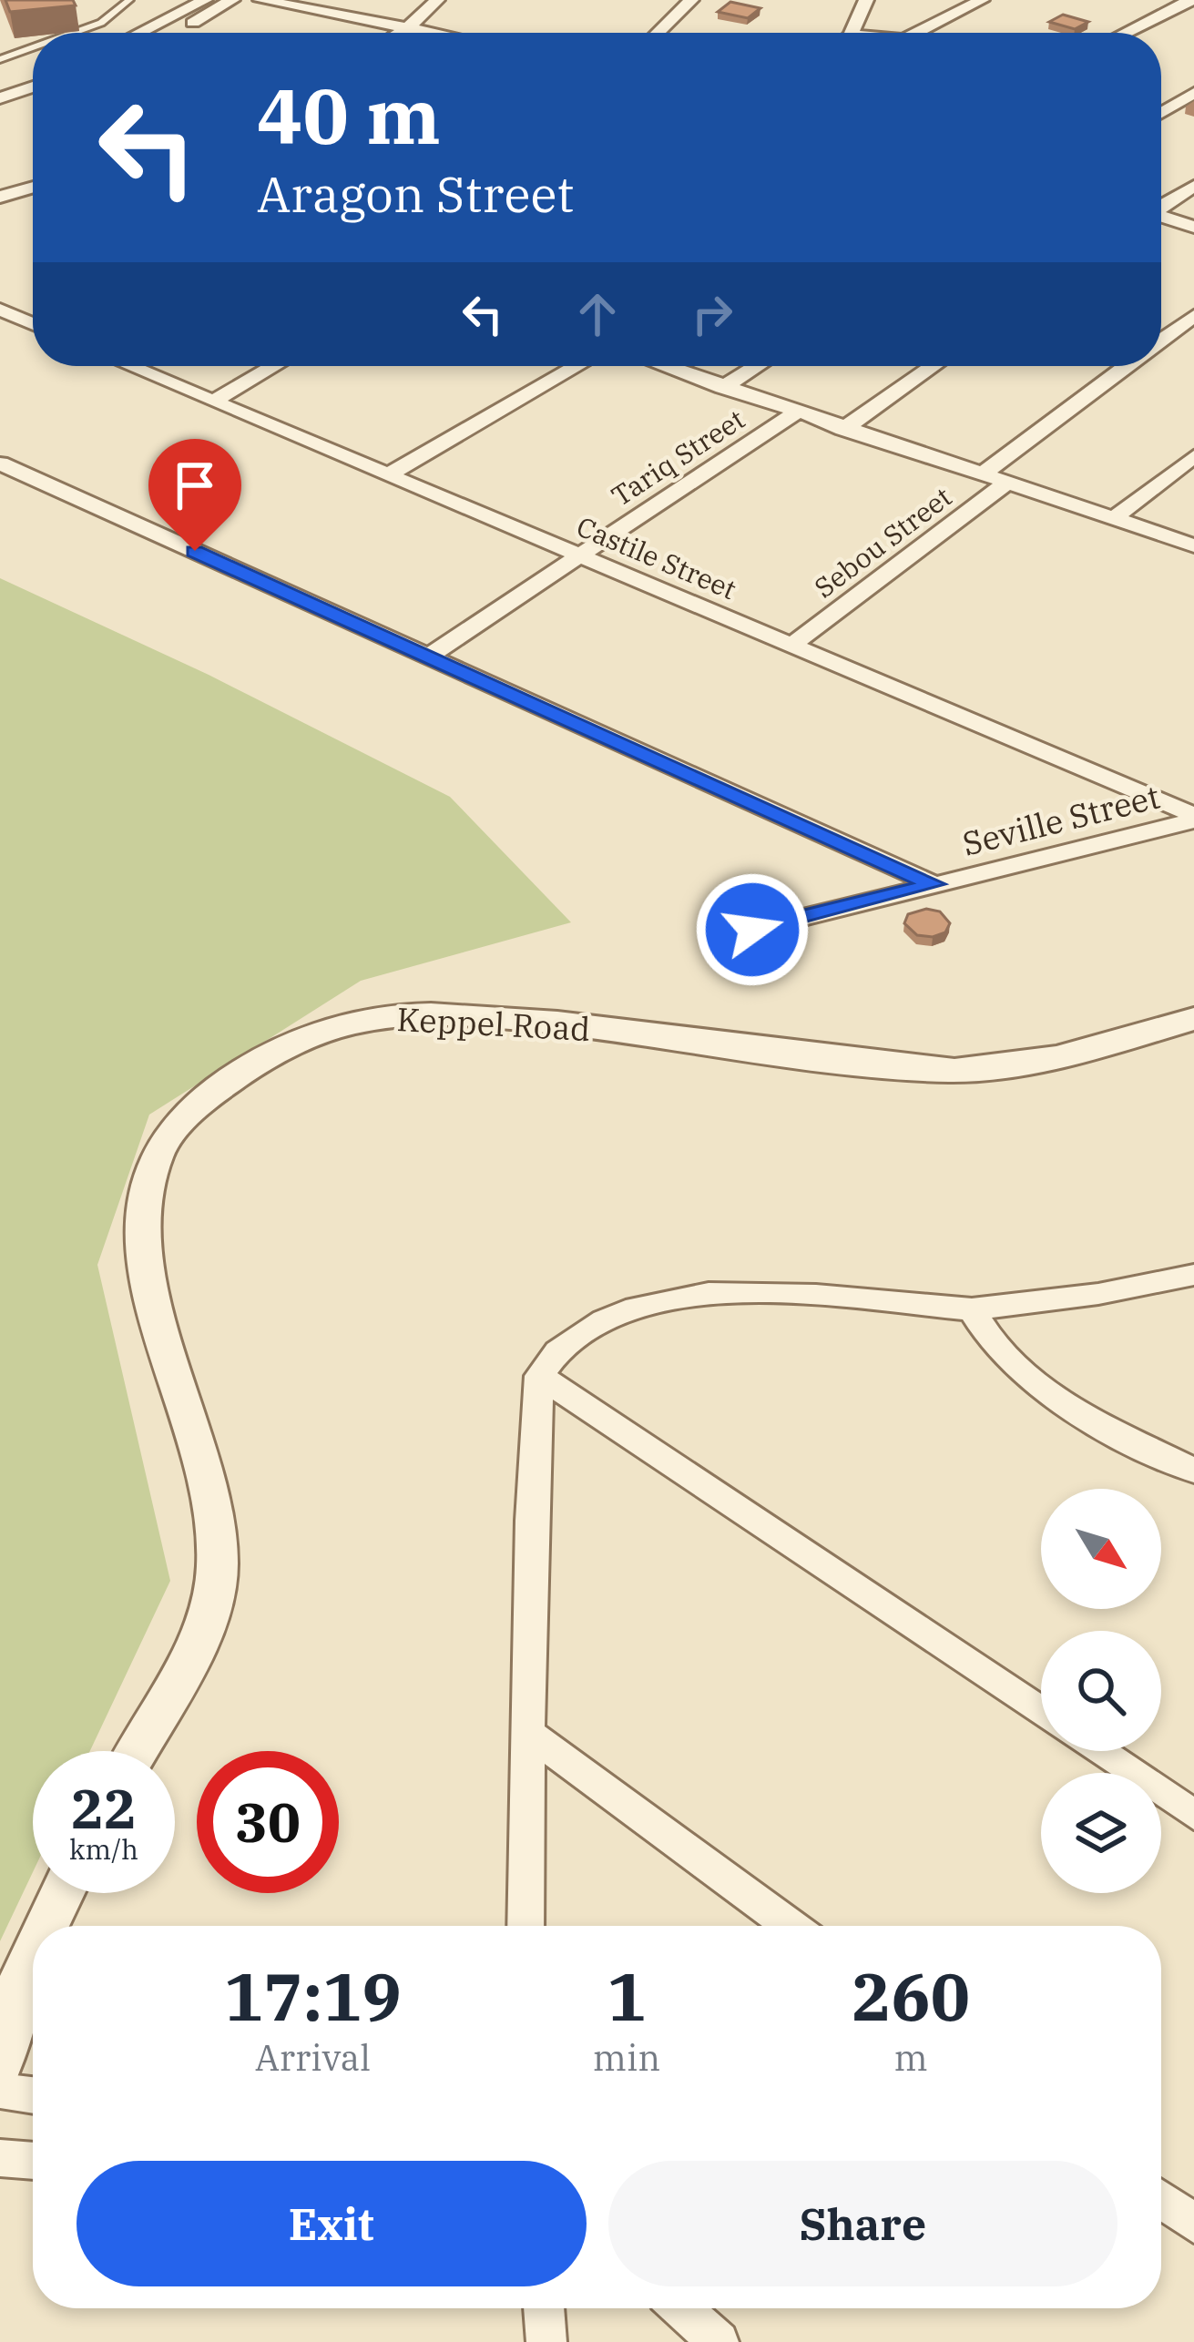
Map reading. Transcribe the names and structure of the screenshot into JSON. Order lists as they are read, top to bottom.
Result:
{
  "streets": {
    "street": [
      "Tariq Street",
      "Sebou Street",
      "Castile Street",
      "Seville Street",
      "Keppel Road"
    ]
  },
  "crossings": [
    ["Tariq Street", "Castile Street"],
    ["Sebou Street", "Castile Street"],
    ["Castile Street", "Seville Street"]
  ],
  "north": "bottom right",
  "page": {
    "turn": ["40 m", "Aragon Street"],
    "speed": "22 km/h",
    "limit": "30",
    "eta": [
      "17:19",
      "Arrival",
      "1",
      "min",
      "260",
      "m"
    ],
    "buttons": ["Exit", "Share"]
  }
}
